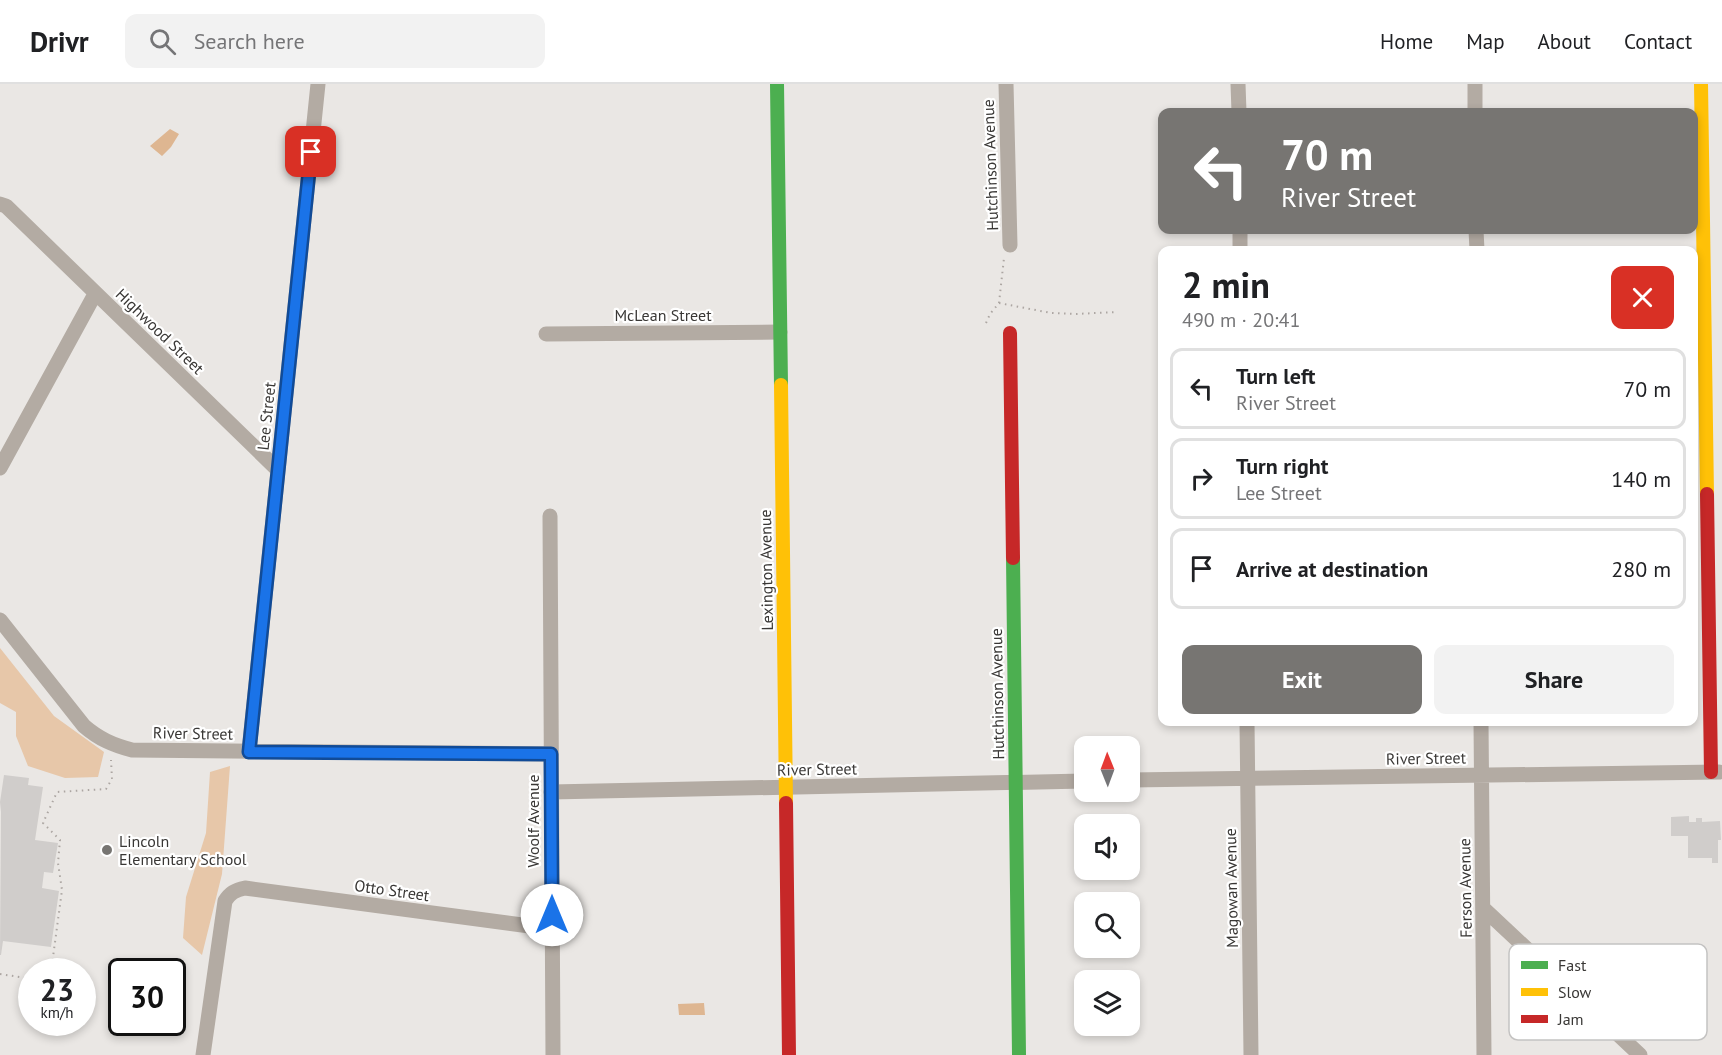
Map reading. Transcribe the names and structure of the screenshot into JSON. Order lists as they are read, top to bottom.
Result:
{
  "streets": {
    "street": [
      "Hutchinson Avenue",
      "McLean Street",
      "Highwood Street",
      "Lee Street",
      "Lexington Avenue",
      "River Street",
      "Woolf Avenue",
      "Magowan Avenue",
      "Ferson Avenue",
      "Otto Street"
    ]
  },
  "crossings": [
    ["Hutchinson Avenue", "River Street"],
    ["McLean Street", "Lexington Avenue"],
    ["Highwood Street", "Lee Street"],
    ["Lee Street", "River Street"],
    ["Lexington Avenue", "River Street"],
    ["River Street", "Woolf Avenue"],
    ["River Street", "Magowan Avenue"],
    ["River Street", "Ferson Avenue"],
    ["Woolf Avenue", "Otto Street"]
  ],
  "places": ["Lincoln Elementary School"],
  "legend": ["Fast", "Slow", "Jam"],
  "north": "top",
  "page": {
    "header": "Drivr",
    "search": "Search here",
    "nav": [
      "Home",
      "Map",
      "About",
      "Contact"
    ],
    "turn": ["70 m", "River Street"],
    "heading": ["2 min", "490 m · 20:41"],
    "list": [
      {
        "name": "Turn left",
        "note": "River Street",
        "value": "70 m"
      },
      {
        "name": "Turn right",
        "note": "Lee Street",
        "value": "140 m"
      },
      {
        "name": "Arrive at destination",
        "value": "280 m"
      }
    ],
    "buttons": ["Exit", "Share"],
    "speed": "23 km/h",
    "limit": "30"
  }
}
